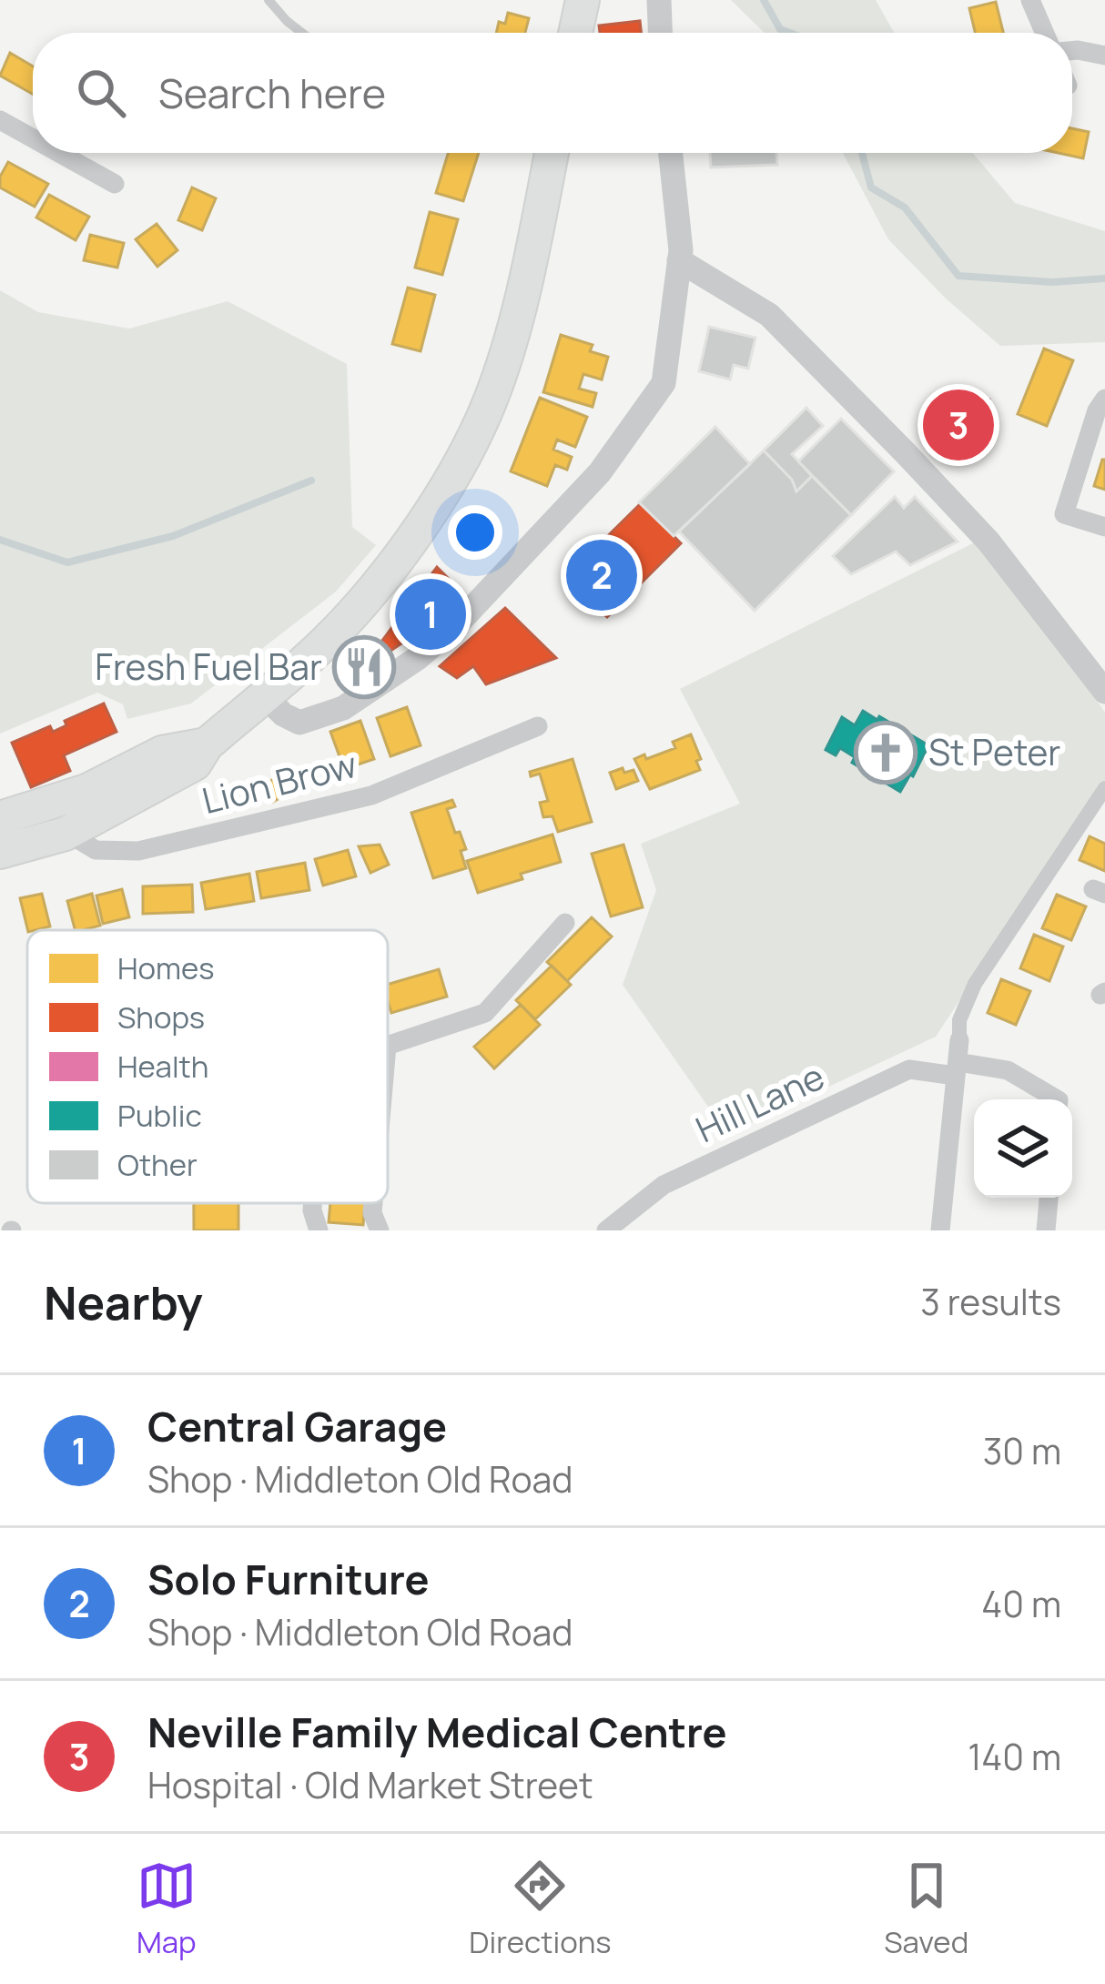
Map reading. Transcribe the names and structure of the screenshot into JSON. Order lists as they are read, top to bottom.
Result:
{
  "streets": {
    "street": ["Lion Brow", "Hill Lane"]
  },
  "places": {
    "restaurant": ["Fresh Fuel Bar"],
    "church": ["St Peter"]
  },
  "legend": [
    "Homes",
    "Shops",
    "Health",
    "Public",
    "Other"
  ],
  "page": {
    "search": "Search here",
    "pins": ["3", "2", "1"],
    "heading": ["Nearby", "3 results"],
    "list": [
      {
        "mark": "1",
        "name": "Central Garage",
        "note": "Shop · Middleton Old Road",
        "value": "30 m"
      },
      {
        "mark": "2",
        "name": "Solo Furniture",
        "note": "Shop · Middleton Old Road",
        "value": "40 m"
      },
      {
        "mark": "3",
        "name": "Neville Family Medical Centre",
        "note": "Hospital · Old Market Street",
        "value": "140 m"
      }
    ],
    "nav": ["Map", "Directions", "Saved"]
  }
}
